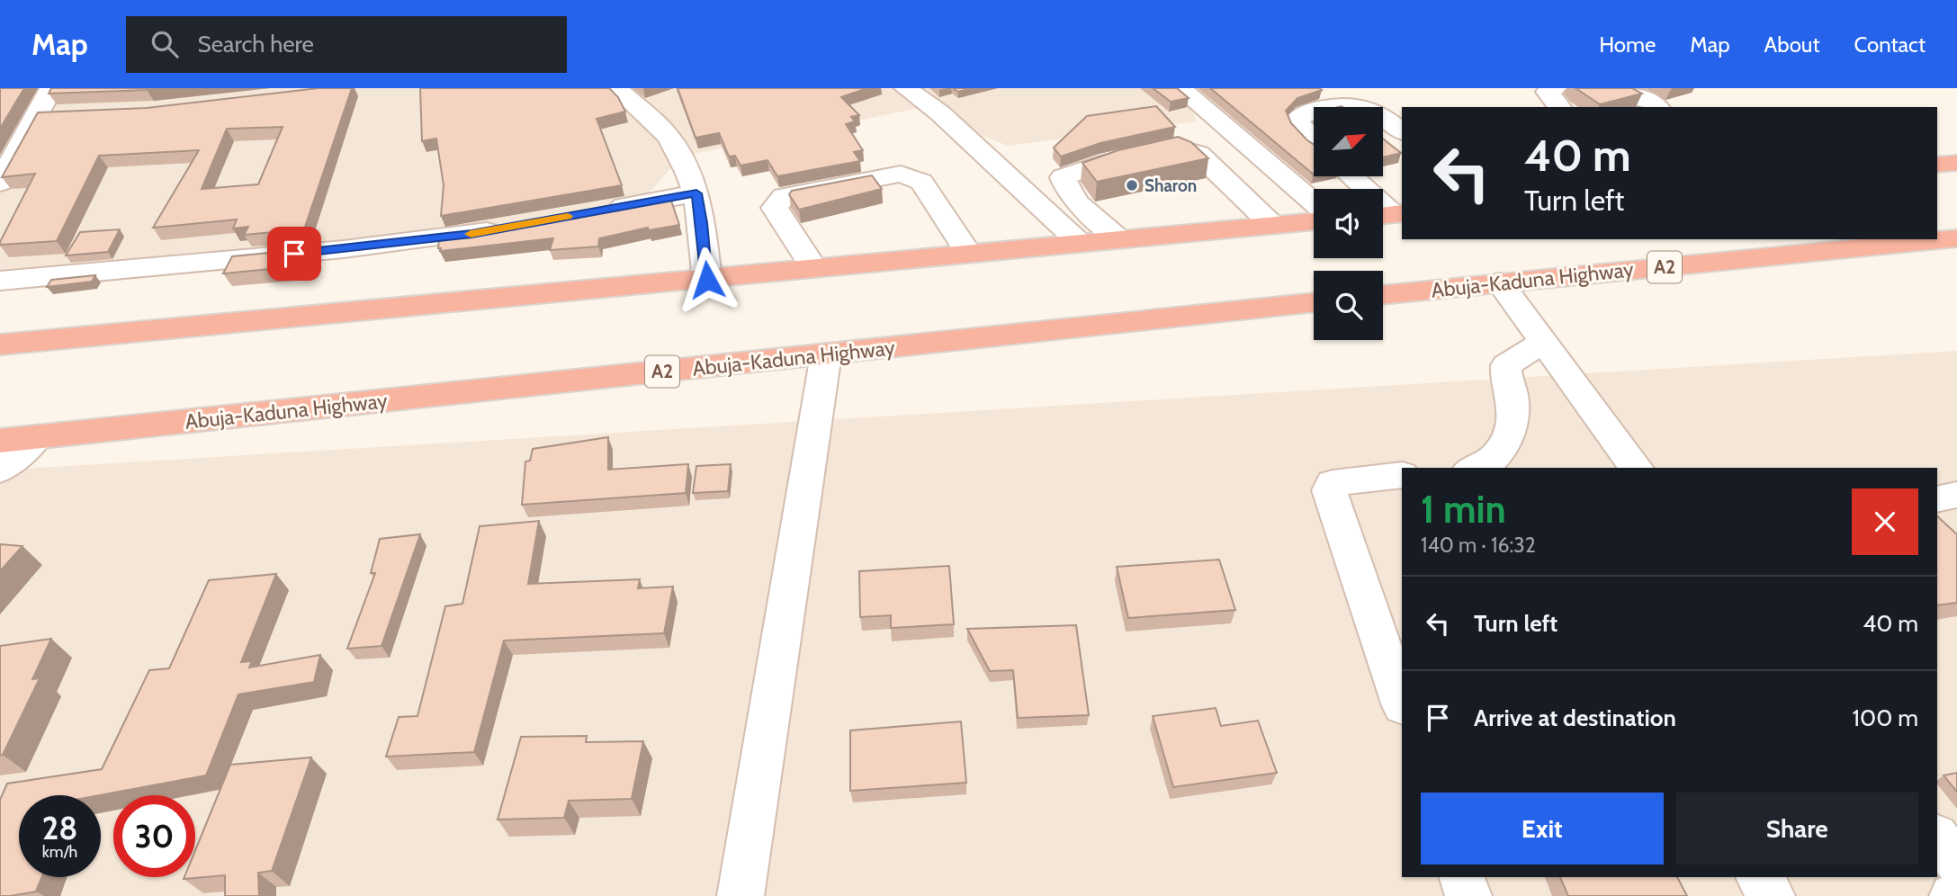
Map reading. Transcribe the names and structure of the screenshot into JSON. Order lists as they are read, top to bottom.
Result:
{
  "streets": {
    "highway": ["A2", "Abuja-Kaduna Highway"]
  },
  "places": ["Sharon"],
  "north": "top right",
  "page": {
    "header": "Map",
    "search": "Search here",
    "nav": [
      "Home",
      "Map",
      "About",
      "Contact"
    ],
    "turn": ["40 m", "Turn left"],
    "heading": ["1 min", "140 m · 16:32"],
    "list": [
      {
        "name": "Turn left",
        "value": "40 m"
      },
      {
        "name": "Arrive at destination",
        "value": "100 m"
      }
    ],
    "buttons": ["Exit", "Share"],
    "speed": "28 km/h",
    "limit": "30"
  }
}
